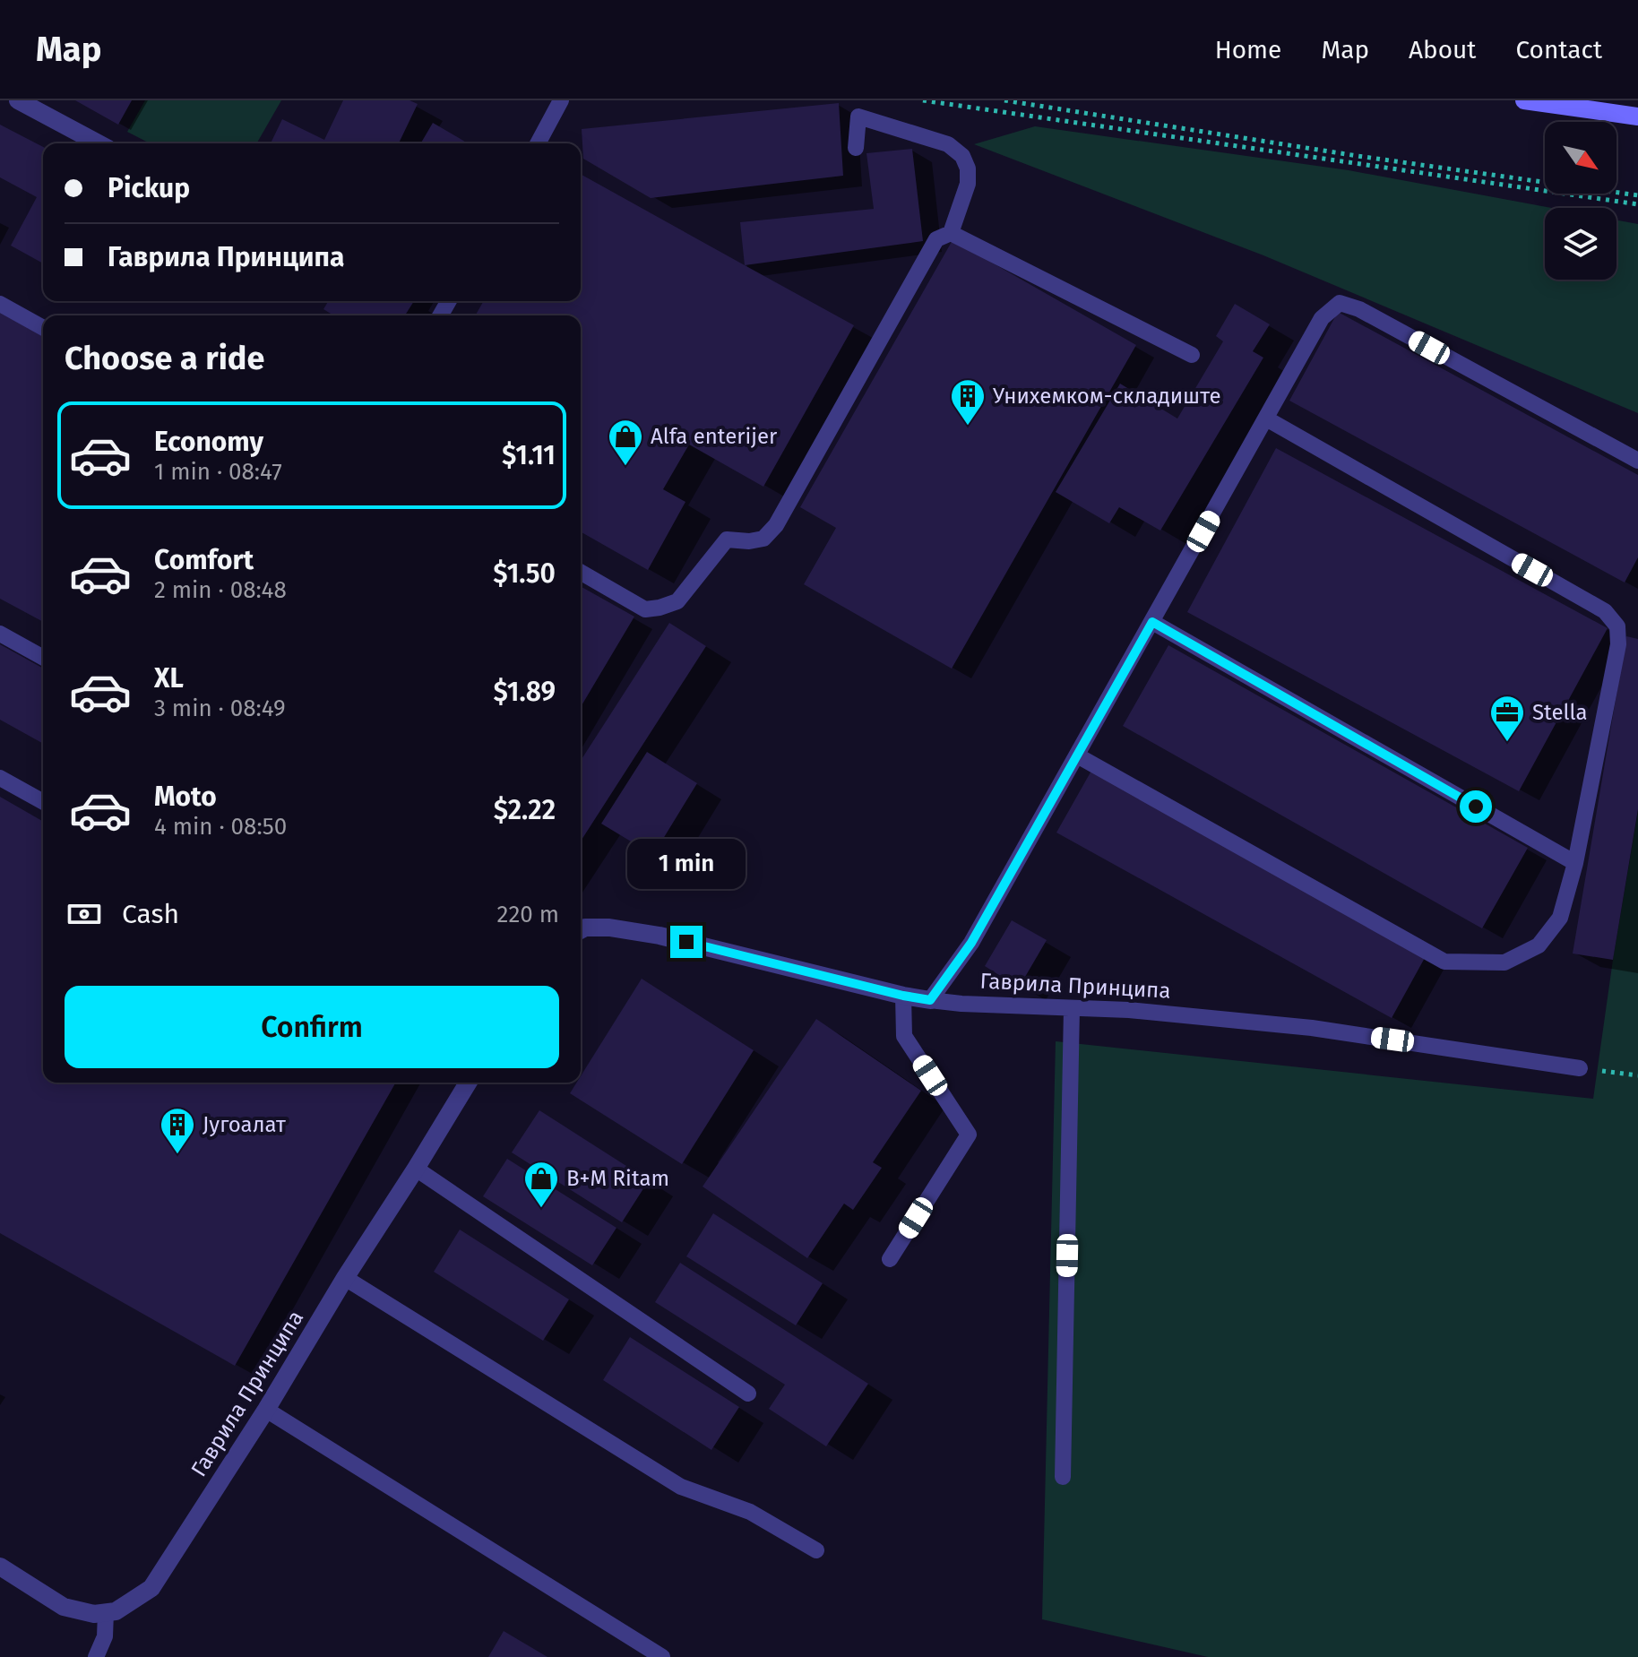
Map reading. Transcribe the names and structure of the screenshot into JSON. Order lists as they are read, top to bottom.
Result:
{
  "streets": {
    "street": ["Гаврила Принципа"]
  },
  "places": {
    "building": ["Унихемком-складиште", "Југоалат"],
    "shop": ["Alfa enterijer", "B+M Ritam"],
    "office": ["Stella"]
  },
  "north": "bottom right",
  "page": {
    "header": "Map",
    "nav": [
      "Home",
      "Map",
      "About",
      "Contact"
    ],
    "banner": ["Pickup", "Гаврила Принципа"],
    "heading": "Choose a ride",
    "list": [
      {
        "name": "Economy",
        "note": "1 min · 08:47",
        "value": "$1.11"
      },
      {
        "name": "Comfort",
        "note": "2 min · 08:48",
        "value": "$1.50"
      },
      {
        "name": "XL",
        "note": "3 min · 08:49",
        "value": "$1.89"
      },
      {
        "name": "Moto",
        "note": "4 min · 08:50",
        "value": "$2.22"
      }
    ],
    "bubble": "1 min",
    "pay": ["Cash", "220 m"],
    "buttons": "Confirm"
  }
}
